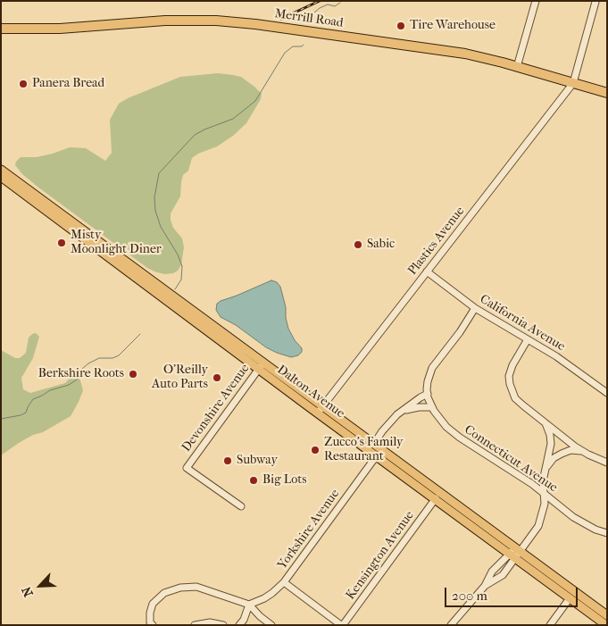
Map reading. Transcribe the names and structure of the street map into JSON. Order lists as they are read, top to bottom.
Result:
{
  "streets": {
    "highway": ["Merrill Road"],
    "main road": ["Dalton Avenue"],
    "street": [
      "Plastics Avenue",
      "California Avenue",
      "Devonshire Avenue",
      "Connecticut Avenue",
      "Yorkshire Avenue",
      "Kensington Avenue"
    ]
  },
  "crossings": [
    ["Merrill Road", "Plastics Avenue"],
    ["Plastics Avenue", "California Avenue"],
    ["Plastics Avenue", "Dalton Avenue"],
    ["Dalton Avenue", "Devonshire Avenue"],
    ["Dalton Avenue", "Yorkshire Avenue"],
    ["Dalton Avenue", "Kensington Avenue"]
  ],
  "places": [
    "Tire Warehouse",
    "Panera Bread",
    "Misty Moonlight Diner",
    "Sabic",
    "Berkshire Roots",
    "O'Reilly Auto Parts",
    "Zucco's Family Restaurant",
    "Subway",
    "Big Lots"
  ],
  "scale_bar": "200 m",
  "north": "bottom left"
}
